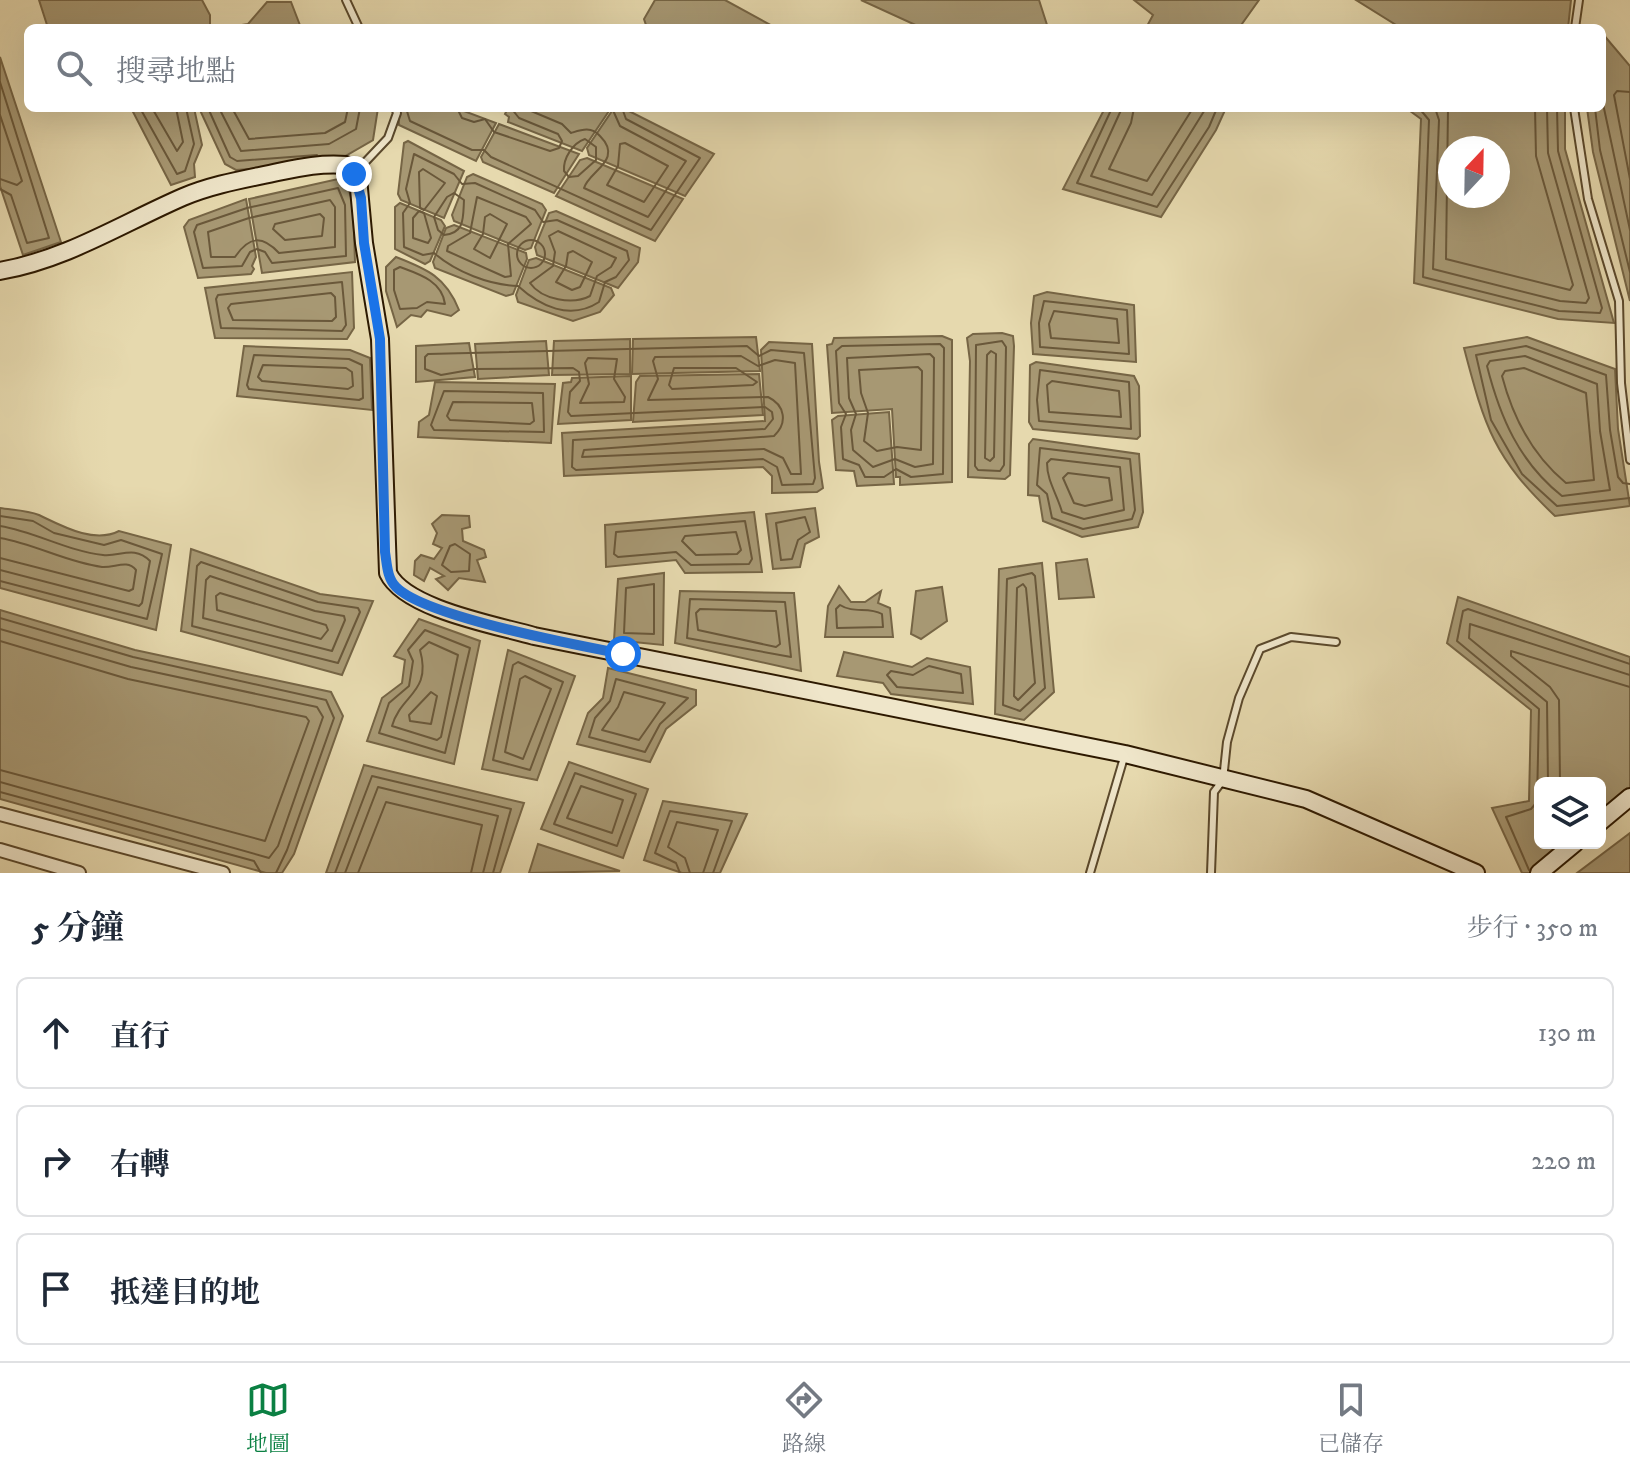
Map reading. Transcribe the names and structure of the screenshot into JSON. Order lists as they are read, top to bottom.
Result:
{
  "north": "top",
  "page": {
    "search": "搜尋地點",
    "heading": ["5 分鐘", "步行 · 350 m"],
    "list": [
      ["直行", "130 m"],
      ["右轉", "220 m"],
      "抵達目的地"
    ],
    "nav": ["地圖", "路線", "已儲存"]
  }
}
